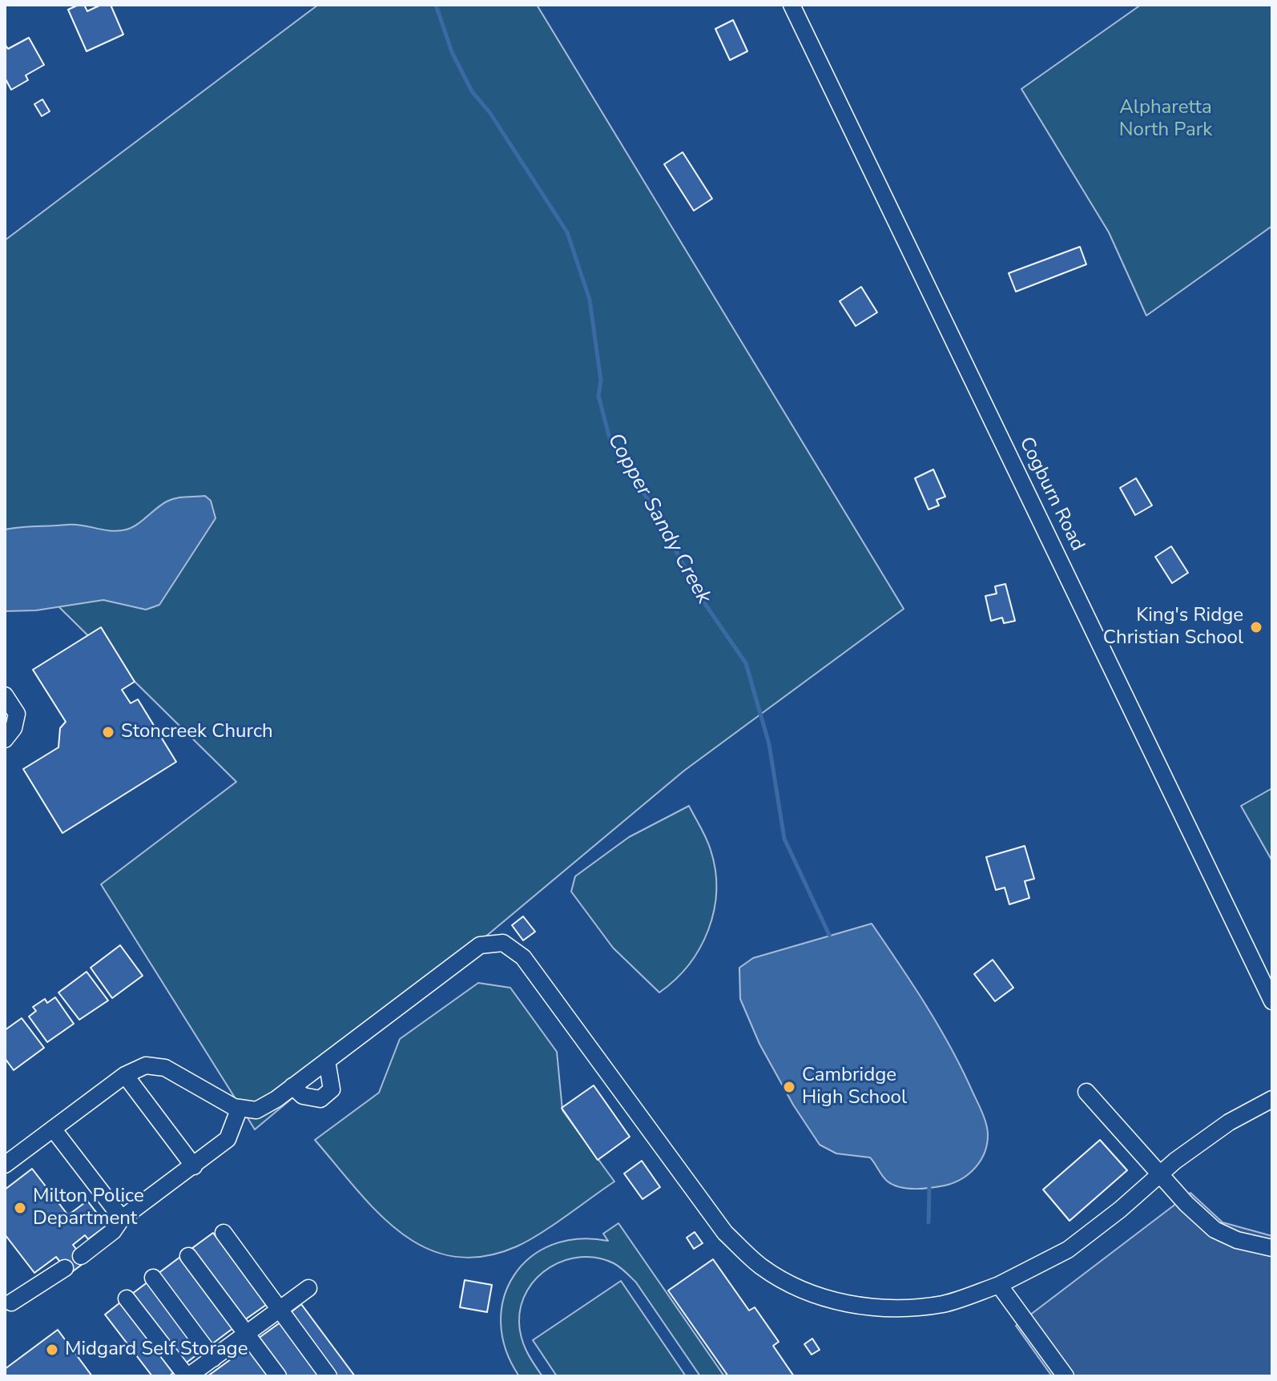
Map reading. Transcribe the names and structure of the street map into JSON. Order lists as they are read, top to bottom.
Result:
{
  "streets": {
    "street": ["Cogburn Road"]
  },
  "water": ["Copper Sandy Creek"],
  "parks": ["Alpharetta North Park"],
  "places": [
    "King's Ridge Christian School",
    "Stoncreek Church",
    "Cambridge High School",
    "Milton Police Department",
    "Midgard Self Storage"
  ]
}
